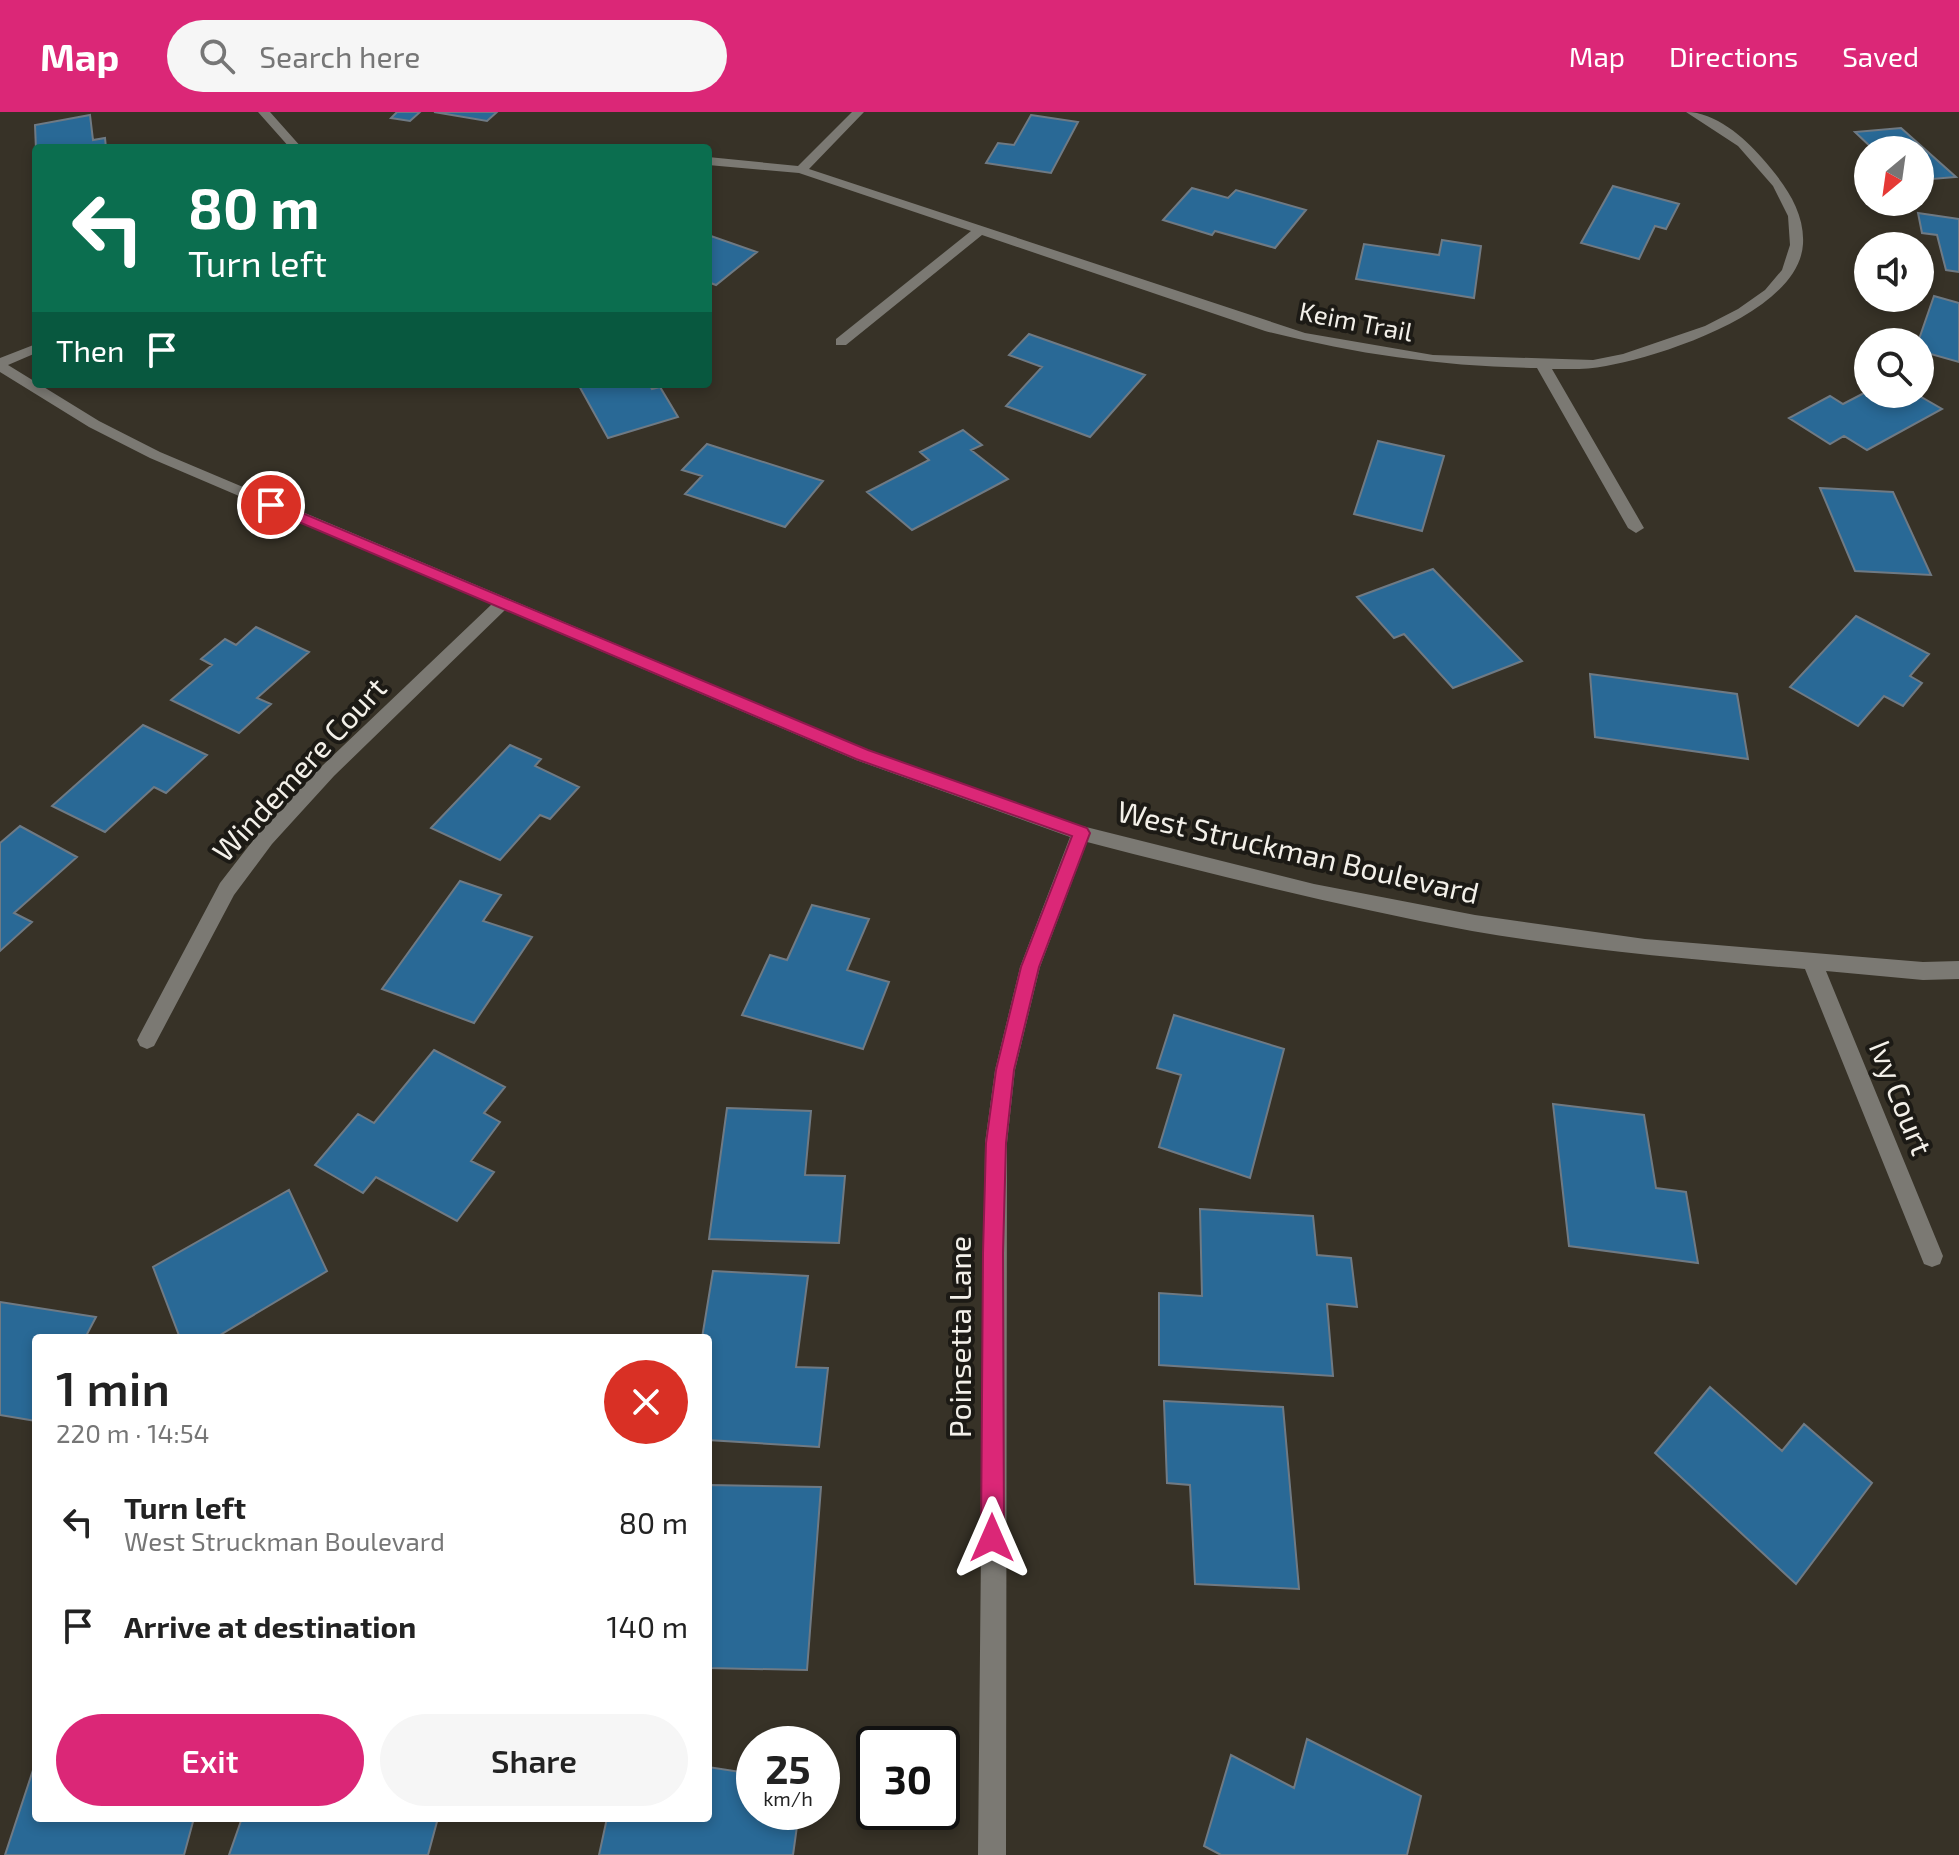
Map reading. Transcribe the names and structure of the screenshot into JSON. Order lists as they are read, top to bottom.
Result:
{
  "streets": {
    "street": [
      "Keim Trail",
      "Windemere Court",
      "West Struckman Boulevard",
      "Ivy Court",
      "Poinsetta Lane"
    ]
  },
  "crossings": [
    ["Windemere Court", "West Struckman Boulevard"],
    ["West Struckman Boulevard", "Ivy Court"],
    ["West Struckman Boulevard", "Poinsetta Lane"]
  ],
  "north": "bottom left",
  "page": {
    "header": "Map",
    "search": "Search here",
    "nav": ["Map", "Directions", "Saved"],
    "turn": ["80 m", "Turn left"],
    "then": "Then",
    "heading": ["1 min", "220 m · 14:54"],
    "list": [
      {
        "name": "Turn left",
        "note": "West Struckman Boulevard",
        "value": "80 m"
      },
      {
        "name": "Arrive at destination",
        "value": "140 m"
      }
    ],
    "buttons": ["Exit", "Share"],
    "speed": "25 km/h",
    "limit": "30"
  }
}
